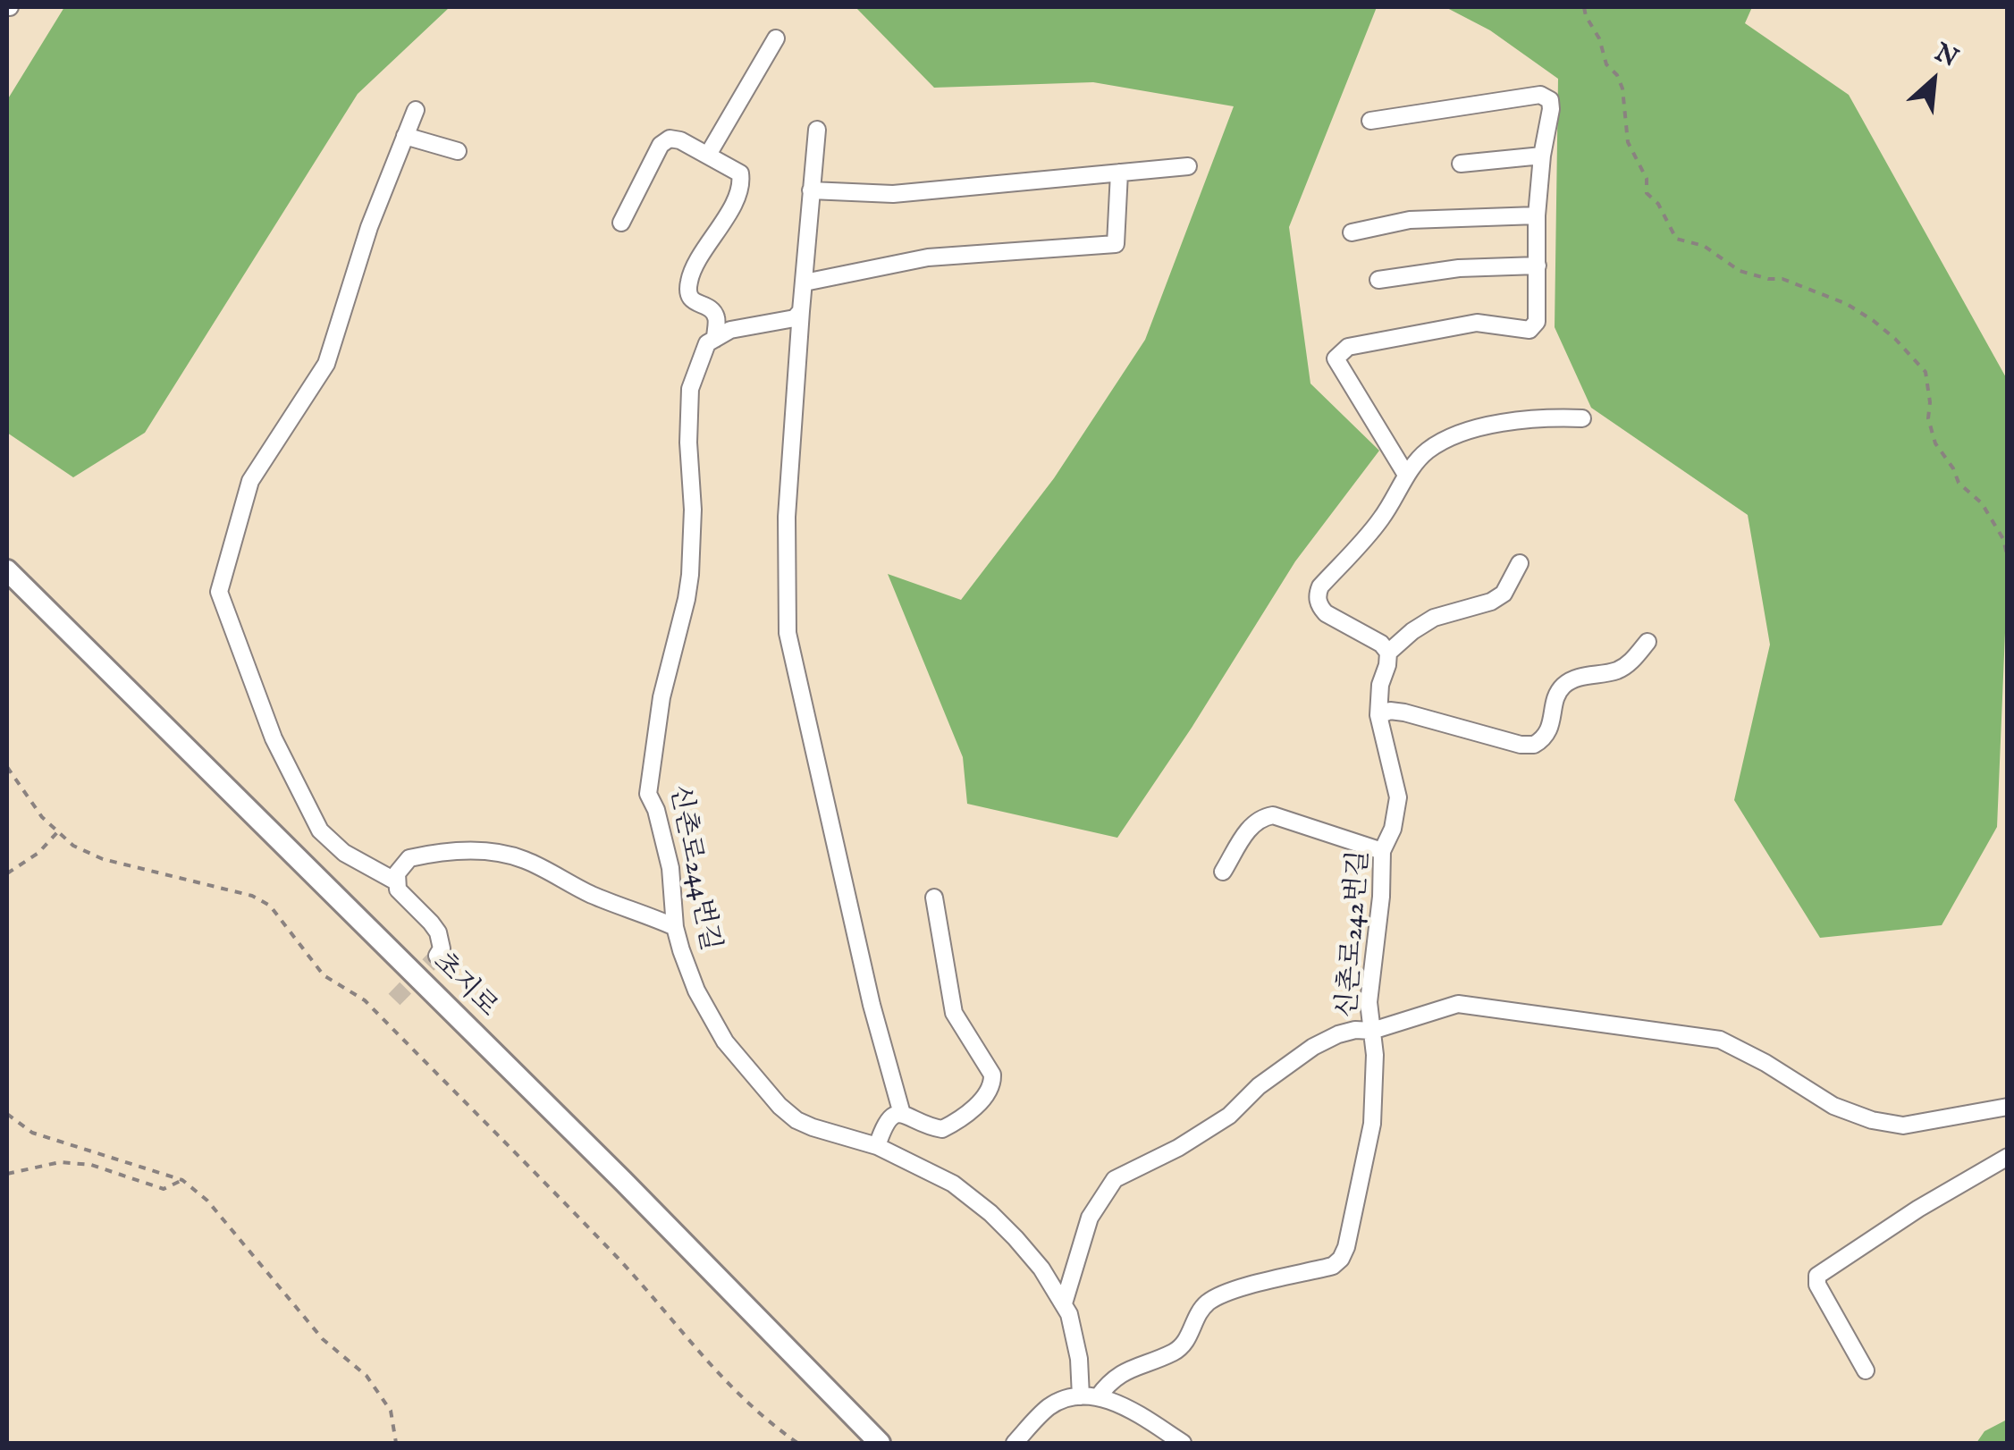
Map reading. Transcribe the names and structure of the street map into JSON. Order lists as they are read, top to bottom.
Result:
{
  "streets": {
    "main road": ["초지로"],
    "street": ["신촌로244번길", "신촌로242번길"]
  },
  "crossings": [
    ["신촌로244번길", "신촌로242번길"]
  ],
  "north": "top right"
}
